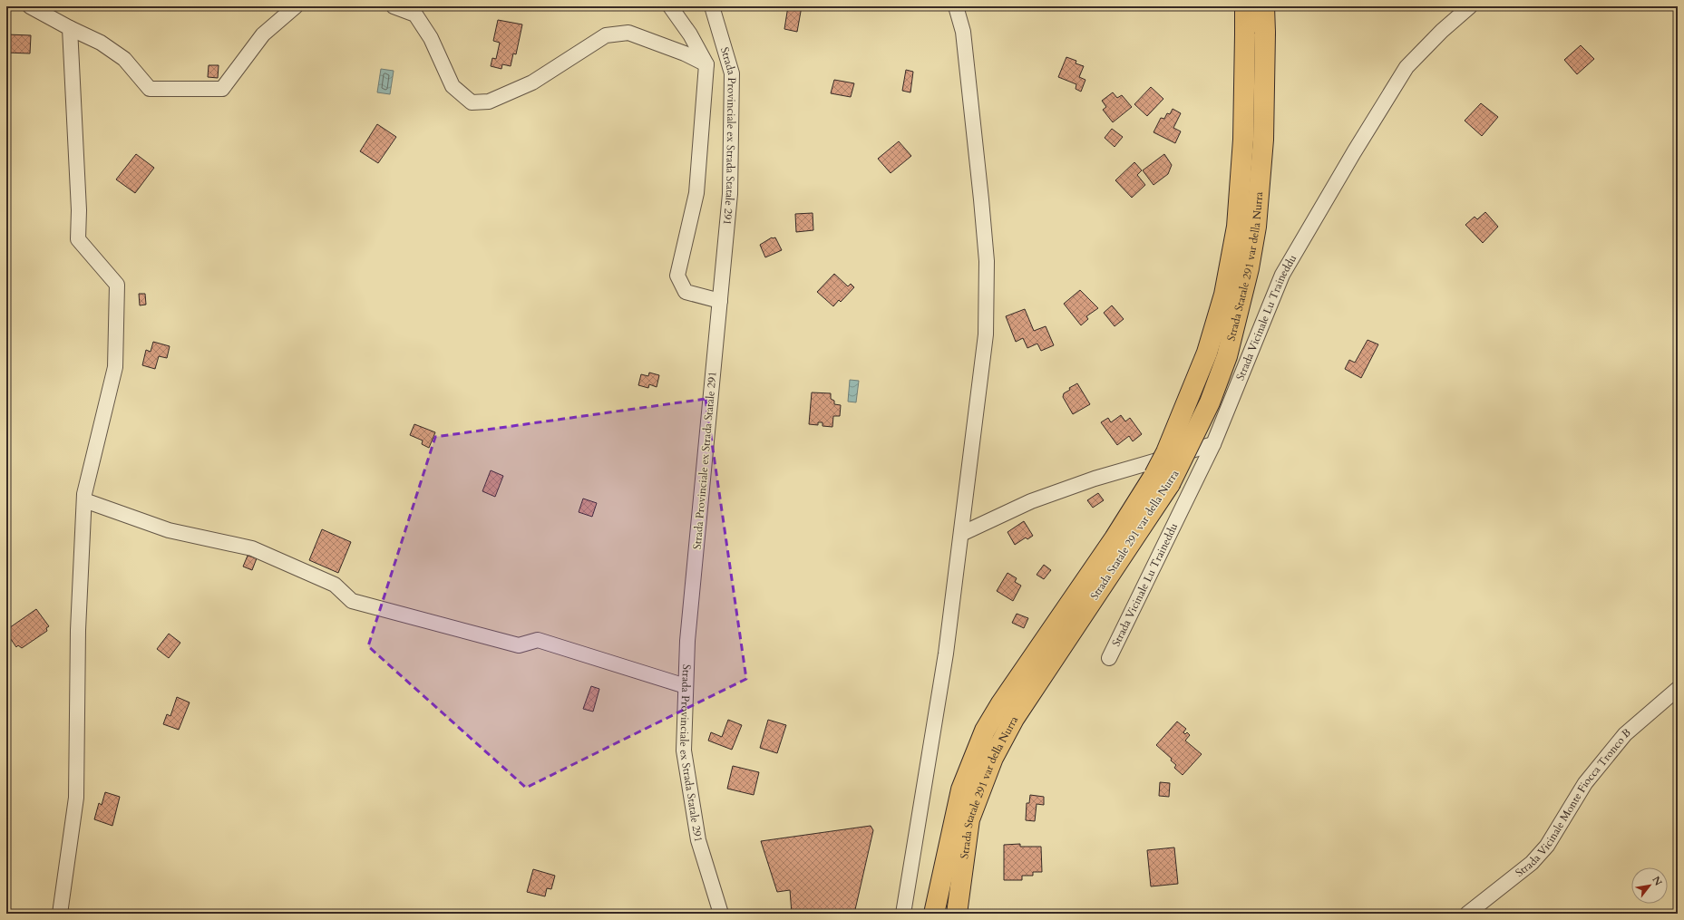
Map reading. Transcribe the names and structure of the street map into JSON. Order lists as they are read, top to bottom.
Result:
{
  "streets": {
    "highway": ["Strada Statale 291 var della Nurra"],
    "street": ["Strada Provinciale ex Strada Statale 291", "Strada Vicinale Lu Traineddu", "Strada Vicinale Monte Fiocca Tronco B"]
  },
  "north": "top right"
}
